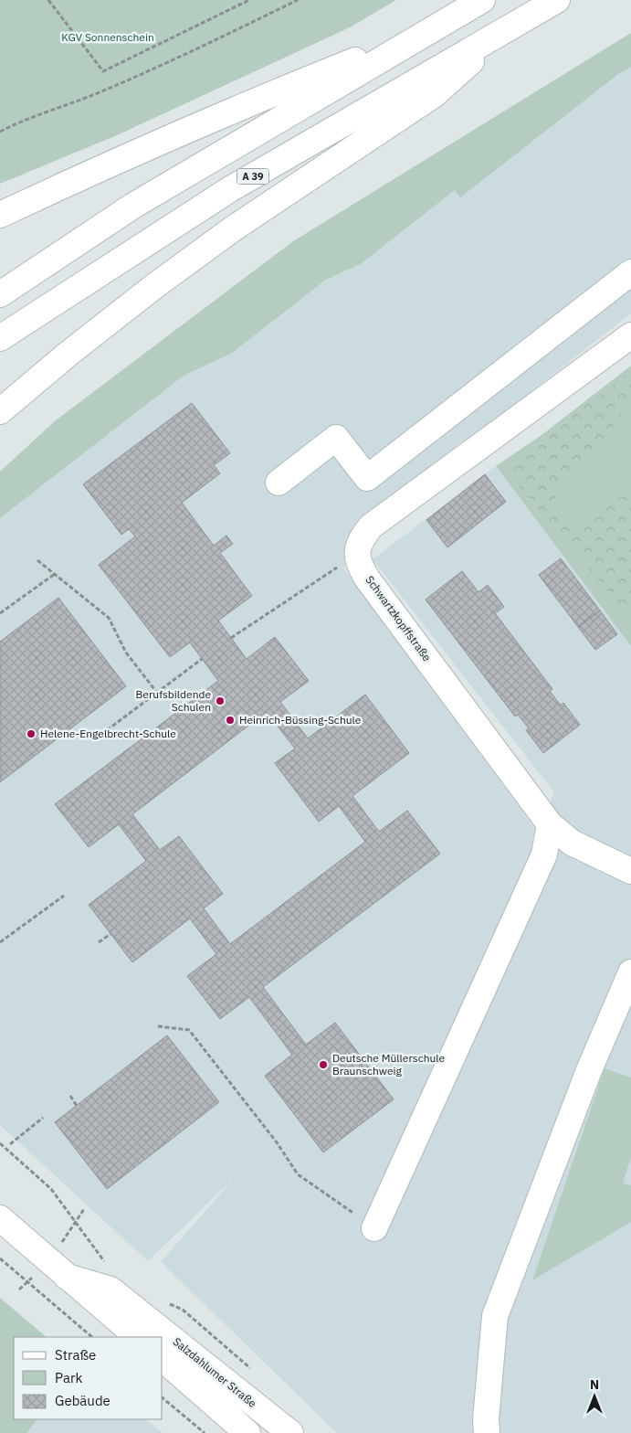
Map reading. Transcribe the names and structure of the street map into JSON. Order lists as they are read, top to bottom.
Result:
{
  "streets": {
    "main road": ["A 39", "Schwartzkopffstraße", "Salzdahlumer Straße"]
  },
  "parks": ["KGV Sonnenschein"],
  "places": [
    "Berufsbildende Schulen",
    "Heinrich-Büssing-Schule",
    "Helene-Engelbrecht-Schule",
    "Deutsche Müllerschule Braunschweig"
  ],
  "legend": ["Straße", "Park", "Gebäude"],
  "north": "top"
}
